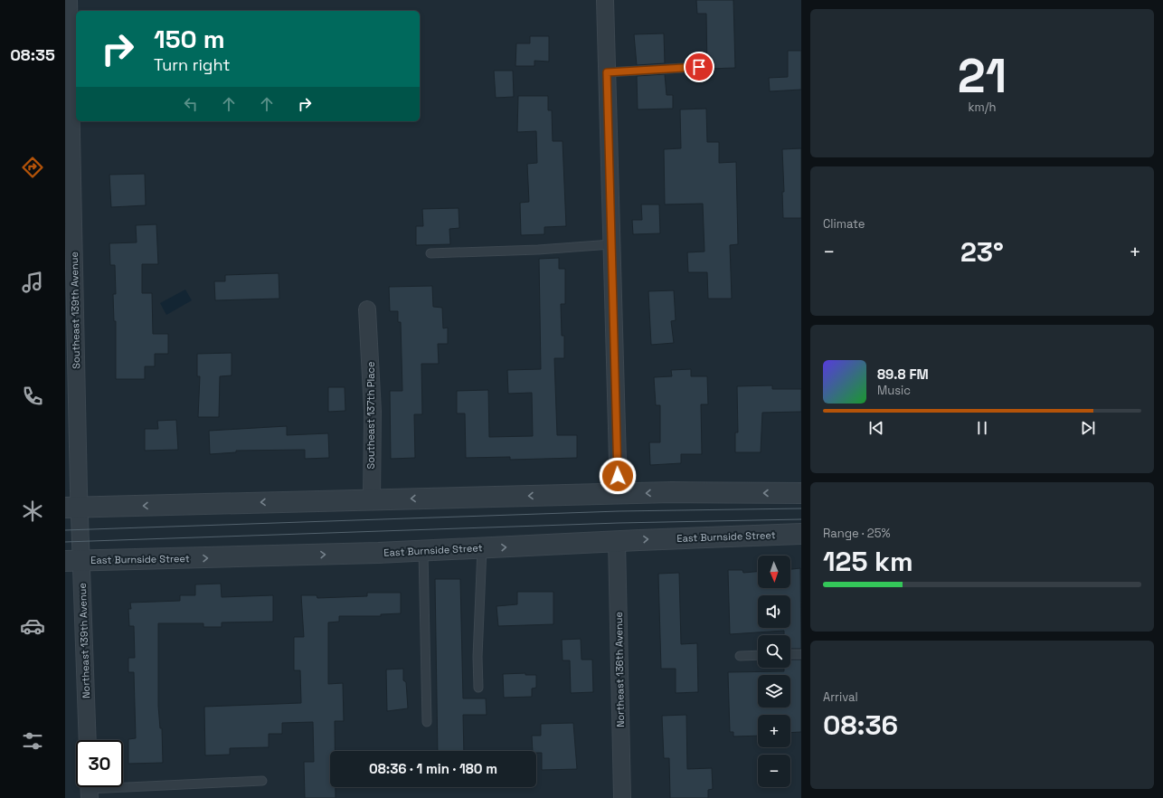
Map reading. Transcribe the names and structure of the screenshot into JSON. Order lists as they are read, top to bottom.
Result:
{
  "streets": {
    "street": [
      "Southeast 139th Avenue",
      "Southeast 137th Place",
      "East Burnside Street",
      "Northeast 139th Avenue",
      "Northeast 136th Avenue"
    ]
  },
  "crossings": [
    ["Southeast 139th Avenue", "Northeast 139th Avenue"],
    ["East Burnside Street", "Northeast 139th Avenue"],
    ["East Burnside Street", "Northeast 136th Avenue"]
  ],
  "north": "bottom",
  "page": {
    "tabs": "08:35",
    "tile": [
      ["21", "km/h"],
      "Climate",
      ["Range · 25%", "125 km"],
      ["Arrival", "08:36"]
    ],
    "turn": ["150 m", "Turn right"],
    "heat": ["−", "23°", "+"],
    "song": ["89.8 FM", "Music"],
    "map_buttons": ["+", "−"],
    "limit": "30",
    "trip": "08:36 · 1 min · 180 m"
  }
}
